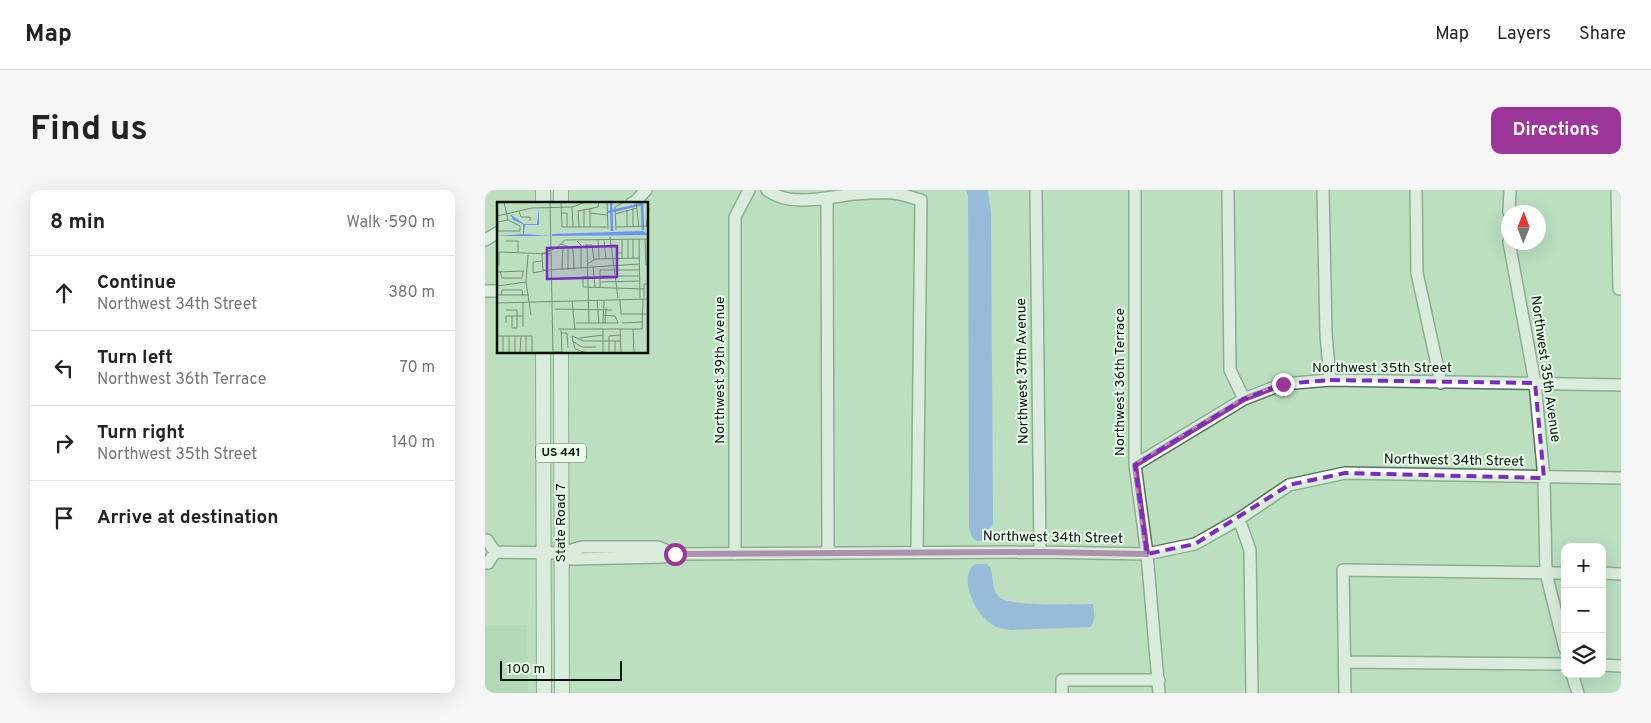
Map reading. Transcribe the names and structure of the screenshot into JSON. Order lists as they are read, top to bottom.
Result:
{
  "streets": {
    "main road": ["US 441", "State Road 7"],
    "street": [
      "Northwest 35th Street",
      "Northwest 35th Avenue",
      "Northwest 39th Avenue",
      "Northwest 37th Avenue",
      "Northwest 36th Terrace",
      "Northwest 34th Street"
    ]
  },
  "crossings": [
    ["Northwest 35th Street", "Northwest 35th Avenue"],
    ["Northwest 35th Street", "Northwest 36th Terrace"],
    ["Northwest 35th Avenue", "Northwest 34th Street"],
    ["Northwest 39th Avenue", "Northwest 34th Street"],
    ["Northwest 37th Avenue", "Northwest 34th Street"],
    ["Northwest 36th Terrace", "Northwest 34th Street"],
    ["Northwest 34th Street", "State Road 7"]
  ],
  "scale_bar": "100 m",
  "north": "top",
  "page": {
    "header": "Map",
    "nav": ["Map", "Layers", "Share"],
    "buttons": "Directions",
    "title": "Find us",
    "heading": ["8 min", "Walk · 590 m"],
    "list": [
      ["Continue", "Northwest 34th Street", "380 m"],
      ["Turn left", "Northwest 36th Terrace", "70 m"],
      ["Turn right", "Northwest 35th Street", "140 m"],
      "Arrive at destination"
    ],
    "map_buttons": ["+", "−"],
    "scale": "100 m"
  }
}
